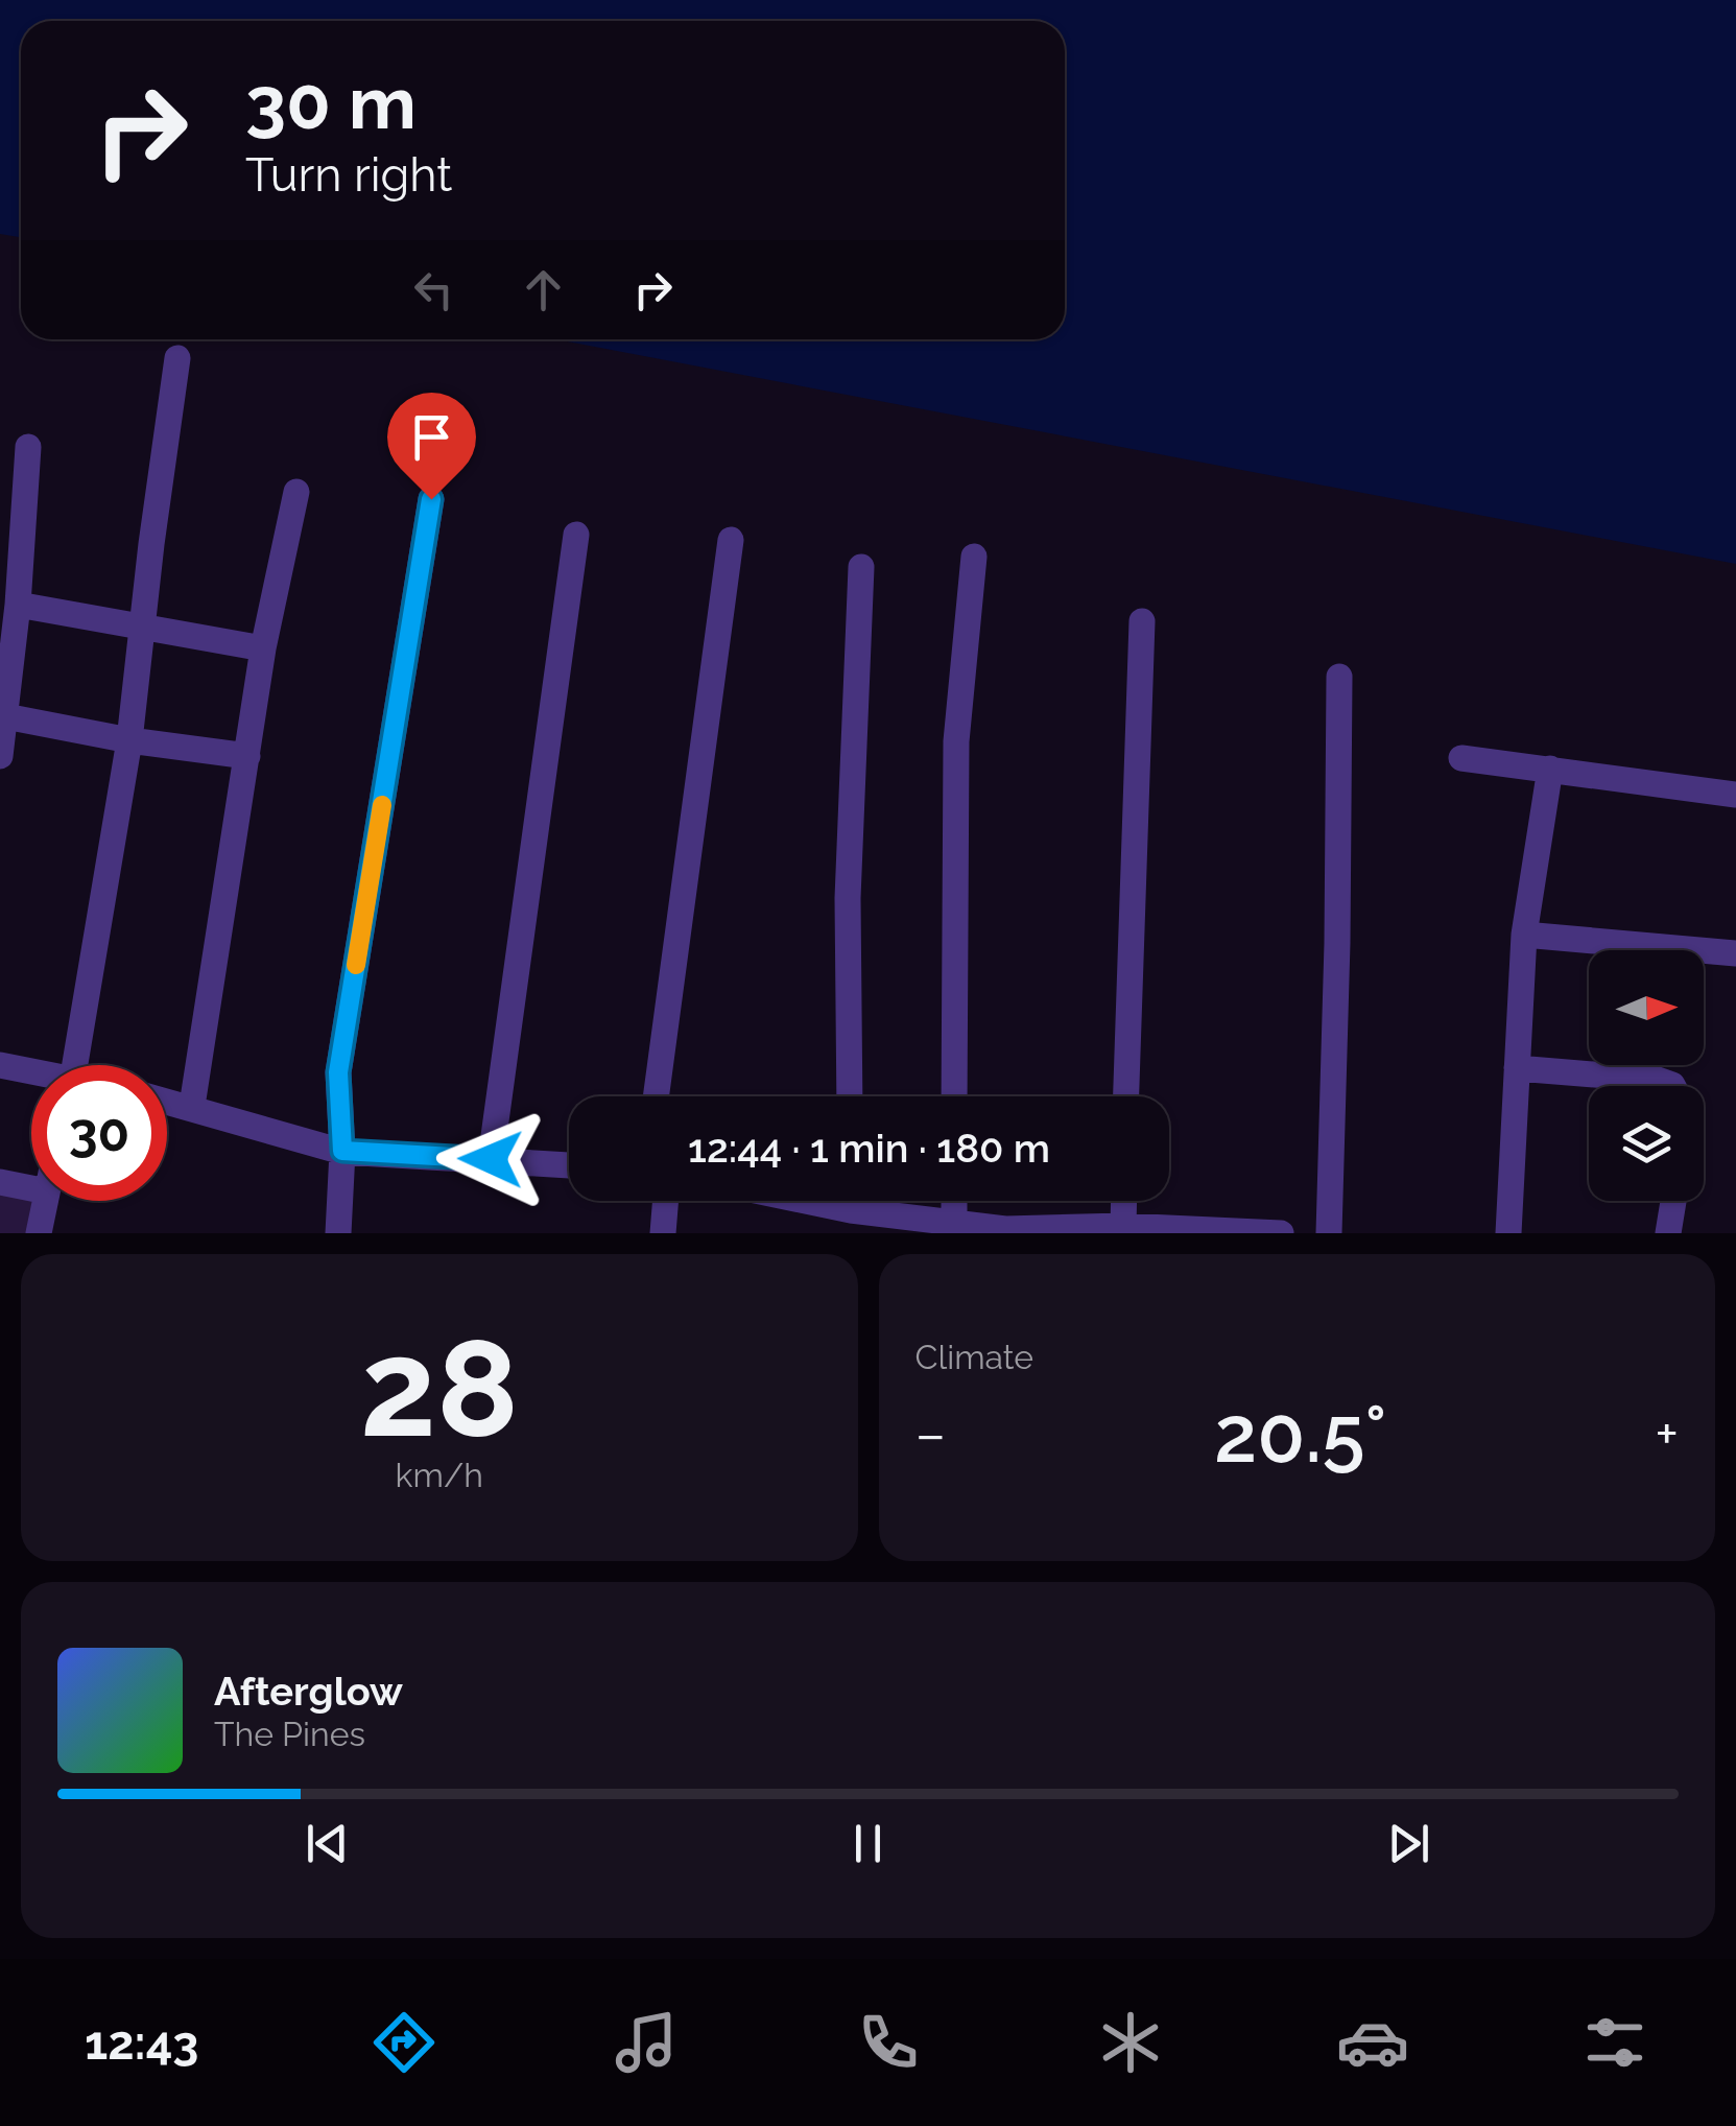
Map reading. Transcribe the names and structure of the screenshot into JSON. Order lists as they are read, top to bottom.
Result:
{
  "north": "right",
  "page": {
    "turn": ["30 m", "Turn right"],
    "limit": "30",
    "trip": "12:44 · 1 min · 180 m",
    "tile": [
      ["28", "km/h"],
      "Climate"
    ],
    "heat": ["−", "20.5°", "+"],
    "song": ["Afterglow", "The Pines"],
    "tabs": "12:43"
  }
}
